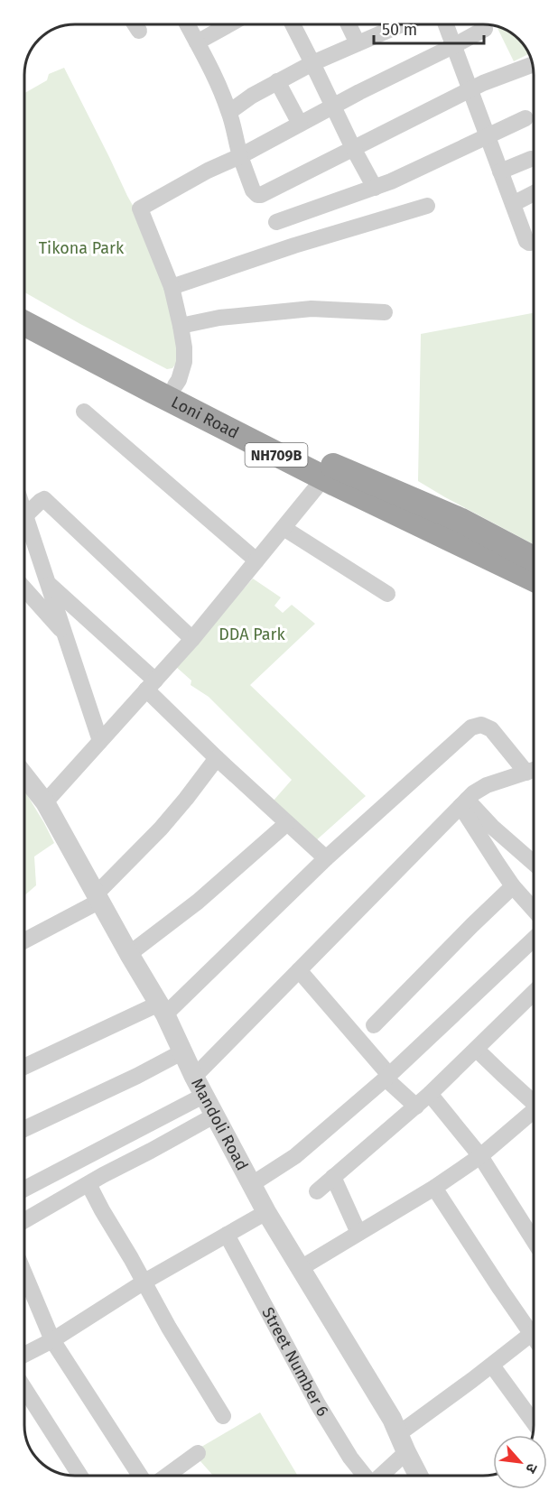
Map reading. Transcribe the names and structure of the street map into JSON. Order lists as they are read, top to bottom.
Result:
{
  "streets": {
    "highway": ["Loni Road", "NH709B"],
    "street": ["Mandoli Road", "Street Number 6"]
  },
  "parks": ["Tikona Park", "DDA Park"],
  "scale_bar": "50 m",
  "north": "bottom right"
}
